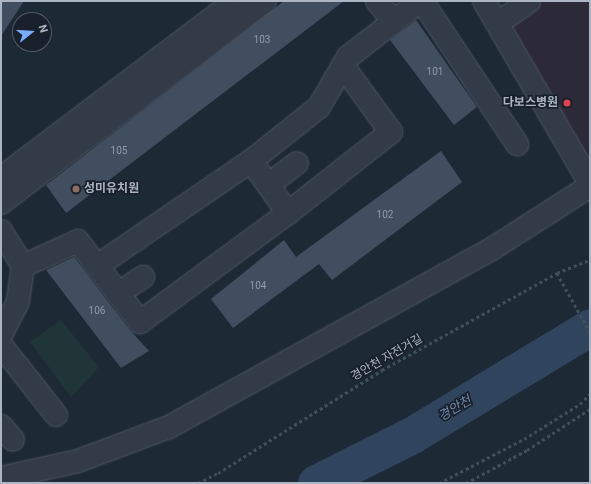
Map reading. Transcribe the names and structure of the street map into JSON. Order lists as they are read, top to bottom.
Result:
{
  "streets": {
    "path": ["경안천 자전거길"]
  },
  "water": ["경안천"],
  "places": ["다보스병원", "성미유치원"],
  "house_numbers": [
    "103",
    "101",
    "105",
    "102",
    "104",
    "106"
  ],
  "north": "right"
}
